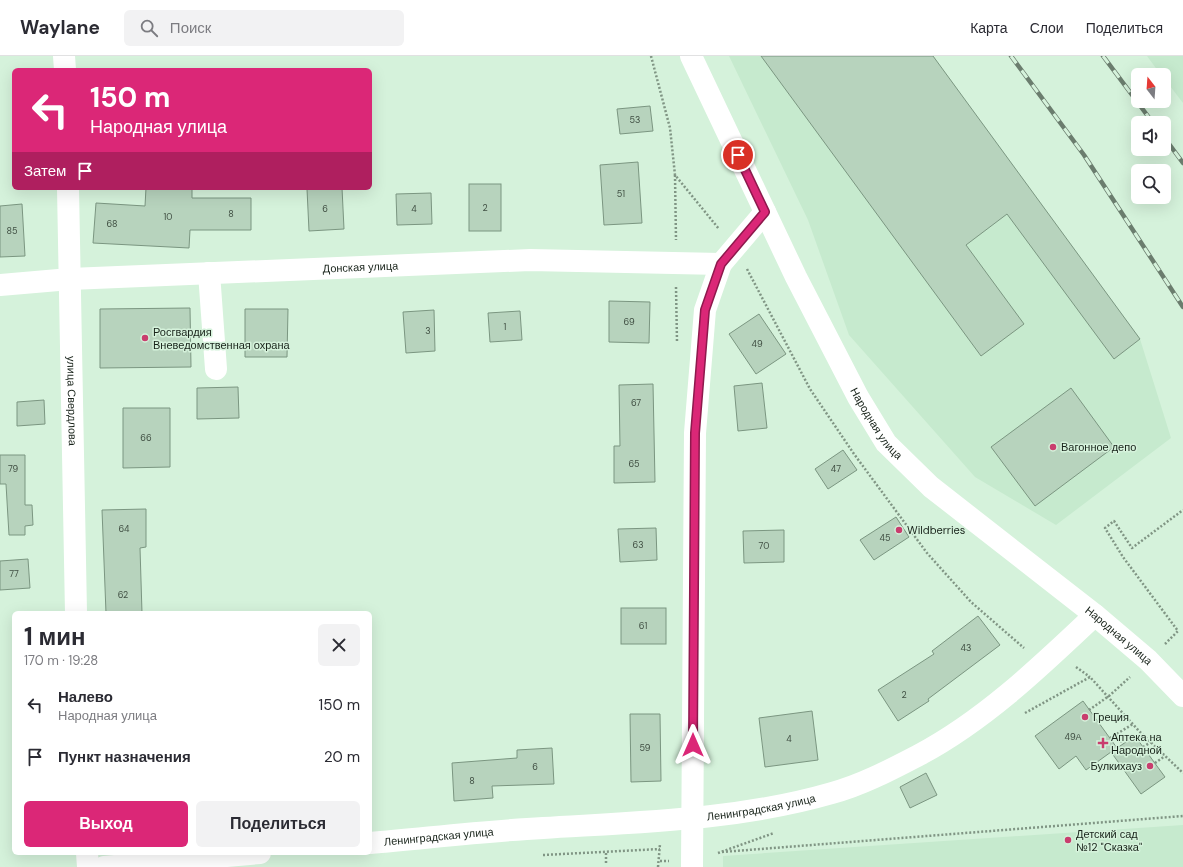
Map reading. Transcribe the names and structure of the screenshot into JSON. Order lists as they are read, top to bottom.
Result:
{
  "streets": {
    "street": [
      "Донская улица",
      "улица Свердлова",
      "Народная улица",
      "Ленинградская улица"
    ]
  },
  "crossings": [
    ["Донская улица", "улица Свердлова"],
    ["Народная улица", "Ленинградская улица"]
  ],
  "places": {
    "other": [
      "Росгвардия Вневедомственная охрана",
      "Вагонное депо",
      "Wildberries",
      "Греция",
      "Булкихауз",
      "Детский сад №12 \"Сказка\""
    ],
    "health": ["Аптека на Народной"]
  },
  "house_numbers": [
    "53",
    "51",
    "2",
    "6",
    "4",
    "8",
    "10",
    "68",
    "85",
    "69",
    "1",
    "3",
    "49",
    "67",
    "66",
    "65",
    "79",
    "47",
    "64",
    "45",
    "63",
    "70",
    "77",
    "62",
    "61",
    "43",
    "2",
    "49А",
    "4",
    "59",
    "6",
    "8"
  ],
  "north": "top",
  "page": {
    "header": "Waylane",
    "search": "Поиск",
    "nav": ["Карта", "Слои", "Поделиться"],
    "turn": ["150 m", "Народная улица"],
    "then": "Затем",
    "heading": ["1 мин", "170 m · 19:28"],
    "list": [
      {
        "name": "Налево",
        "note": "Народная улица",
        "value": "150 m"
      },
      {
        "name": "Пункт назначения",
        "value": "20 m"
      }
    ],
    "buttons": ["Выход", "Поделиться"]
  }
}
